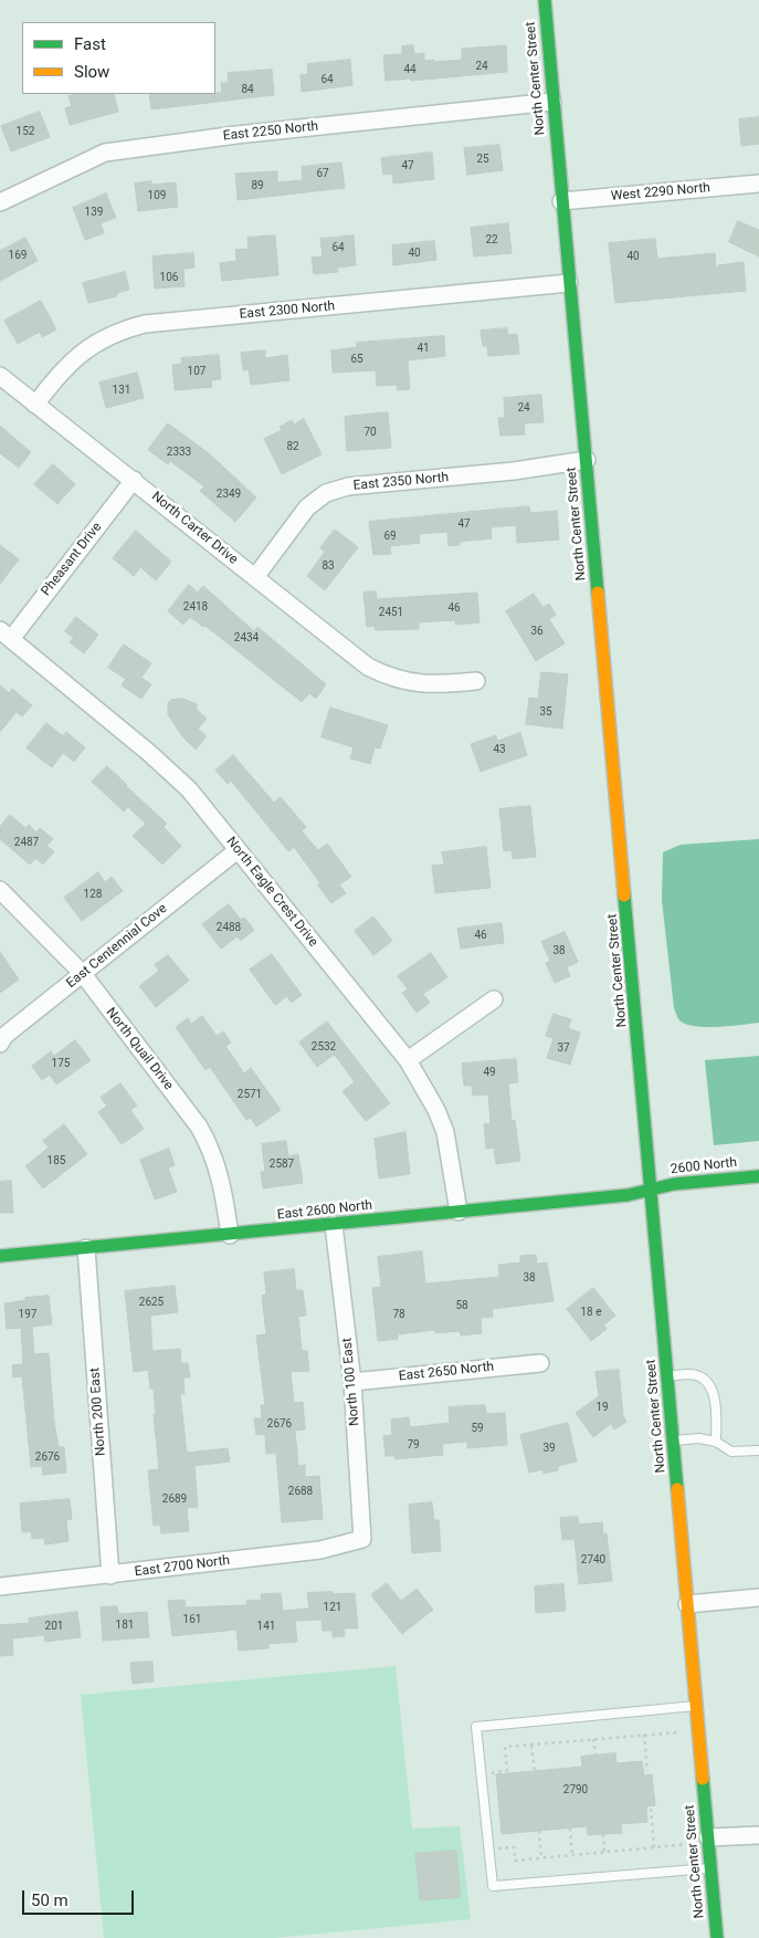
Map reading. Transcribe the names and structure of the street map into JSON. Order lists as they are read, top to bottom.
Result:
{
  "streets": {
    "street": [
      "North Center Street",
      "East 2250 North",
      "West 2290 North",
      "East 2300 North",
      "East 2350 North",
      "North Carter Drive",
      "Pheasant Drive",
      "North Eagle Crest Drive",
      "East Centennial Cove",
      "North Quail Drive",
      "2600 North",
      "East 2600 North",
      "East 2650 North",
      "North 100 East",
      "North 200 East",
      "East 2700 North"
    ]
  },
  "crossings": [
    ["North Center Street", "East 2250 North"],
    ["North Center Street", "West 2290 North"],
    ["North Center Street", "East 2300 North"],
    ["North Center Street", "East 2350 North"],
    ["North Center Street", "2600 North"],
    ["North Center Street", "East 2600 North"],
    ["East 2300 North", "North Carter Drive"],
    ["East 2350 North", "North Carter Drive"],
    ["North Carter Drive", "Pheasant Drive"],
    ["Pheasant Drive", "North Eagle Crest Drive"],
    ["North Eagle Crest Drive", "East Centennial Cove"],
    ["North Eagle Crest Drive", "East 2600 North"],
    ["East Centennial Cove", "North Quail Drive"],
    ["North Quail Drive", "East 2600 North"],
    ["2600 North", "East 2600 North"],
    ["East 2600 North", "North 100 East"],
    ["East 2600 North", "North 200 East"],
    ["East 2650 North", "North 100 East"],
    ["North 100 East", "East 2700 North"],
    ["North 200 East", "East 2700 North"]
  ],
  "house_numbers": [
    "24",
    "44",
    "64",
    "84",
    "152",
    "25",
    "47",
    "67",
    "89",
    "109",
    "139",
    "22",
    "64",
    "40",
    "169",
    "40",
    "106",
    "41",
    "65",
    "107",
    "131",
    "24",
    "70",
    "82",
    "2333",
    "2349",
    "47",
    "69",
    "83",
    "2418",
    "46",
    "2451",
    "36",
    "2434",
    "35",
    "43",
    "2487",
    "128",
    "2488",
    "46",
    "38",
    "2532",
    "37",
    "175",
    "49",
    "2571",
    "185",
    "2587",
    "38",
    "2625",
    "58",
    "18 e",
    "197",
    "78",
    "19",
    "2676",
    "59",
    "79",
    "39",
    "2676",
    "2688",
    "2689",
    "2740",
    "121",
    "161",
    "181",
    "201",
    "141",
    "2790"
  ],
  "legend": ["Fast", "Slow"],
  "scale_bar": "50 m"
}
